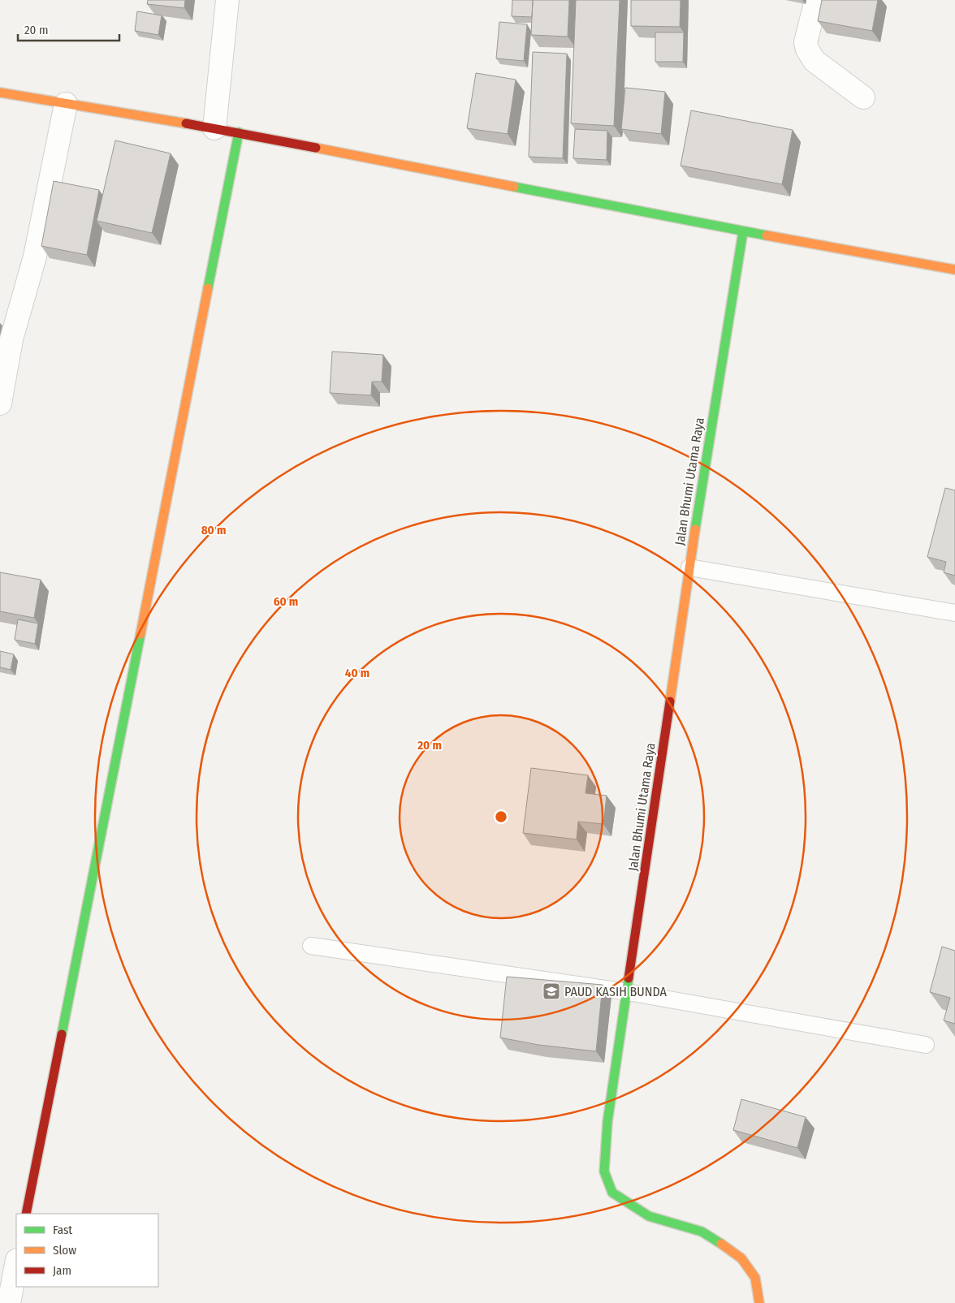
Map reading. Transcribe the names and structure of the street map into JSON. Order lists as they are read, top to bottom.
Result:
{
  "streets": {
    "street": ["Jalan Bhumi Utama Raya"]
  },
  "places": {
    "school or university": ["PAUD KASIH BUNDA"]
  },
  "legend": ["Fast", "Slow", "Jam"],
  "scale_bar": "20 m",
  "rings": [
    "80 m",
    "60 m",
    "40 m",
    "20 m"
  ]
}
